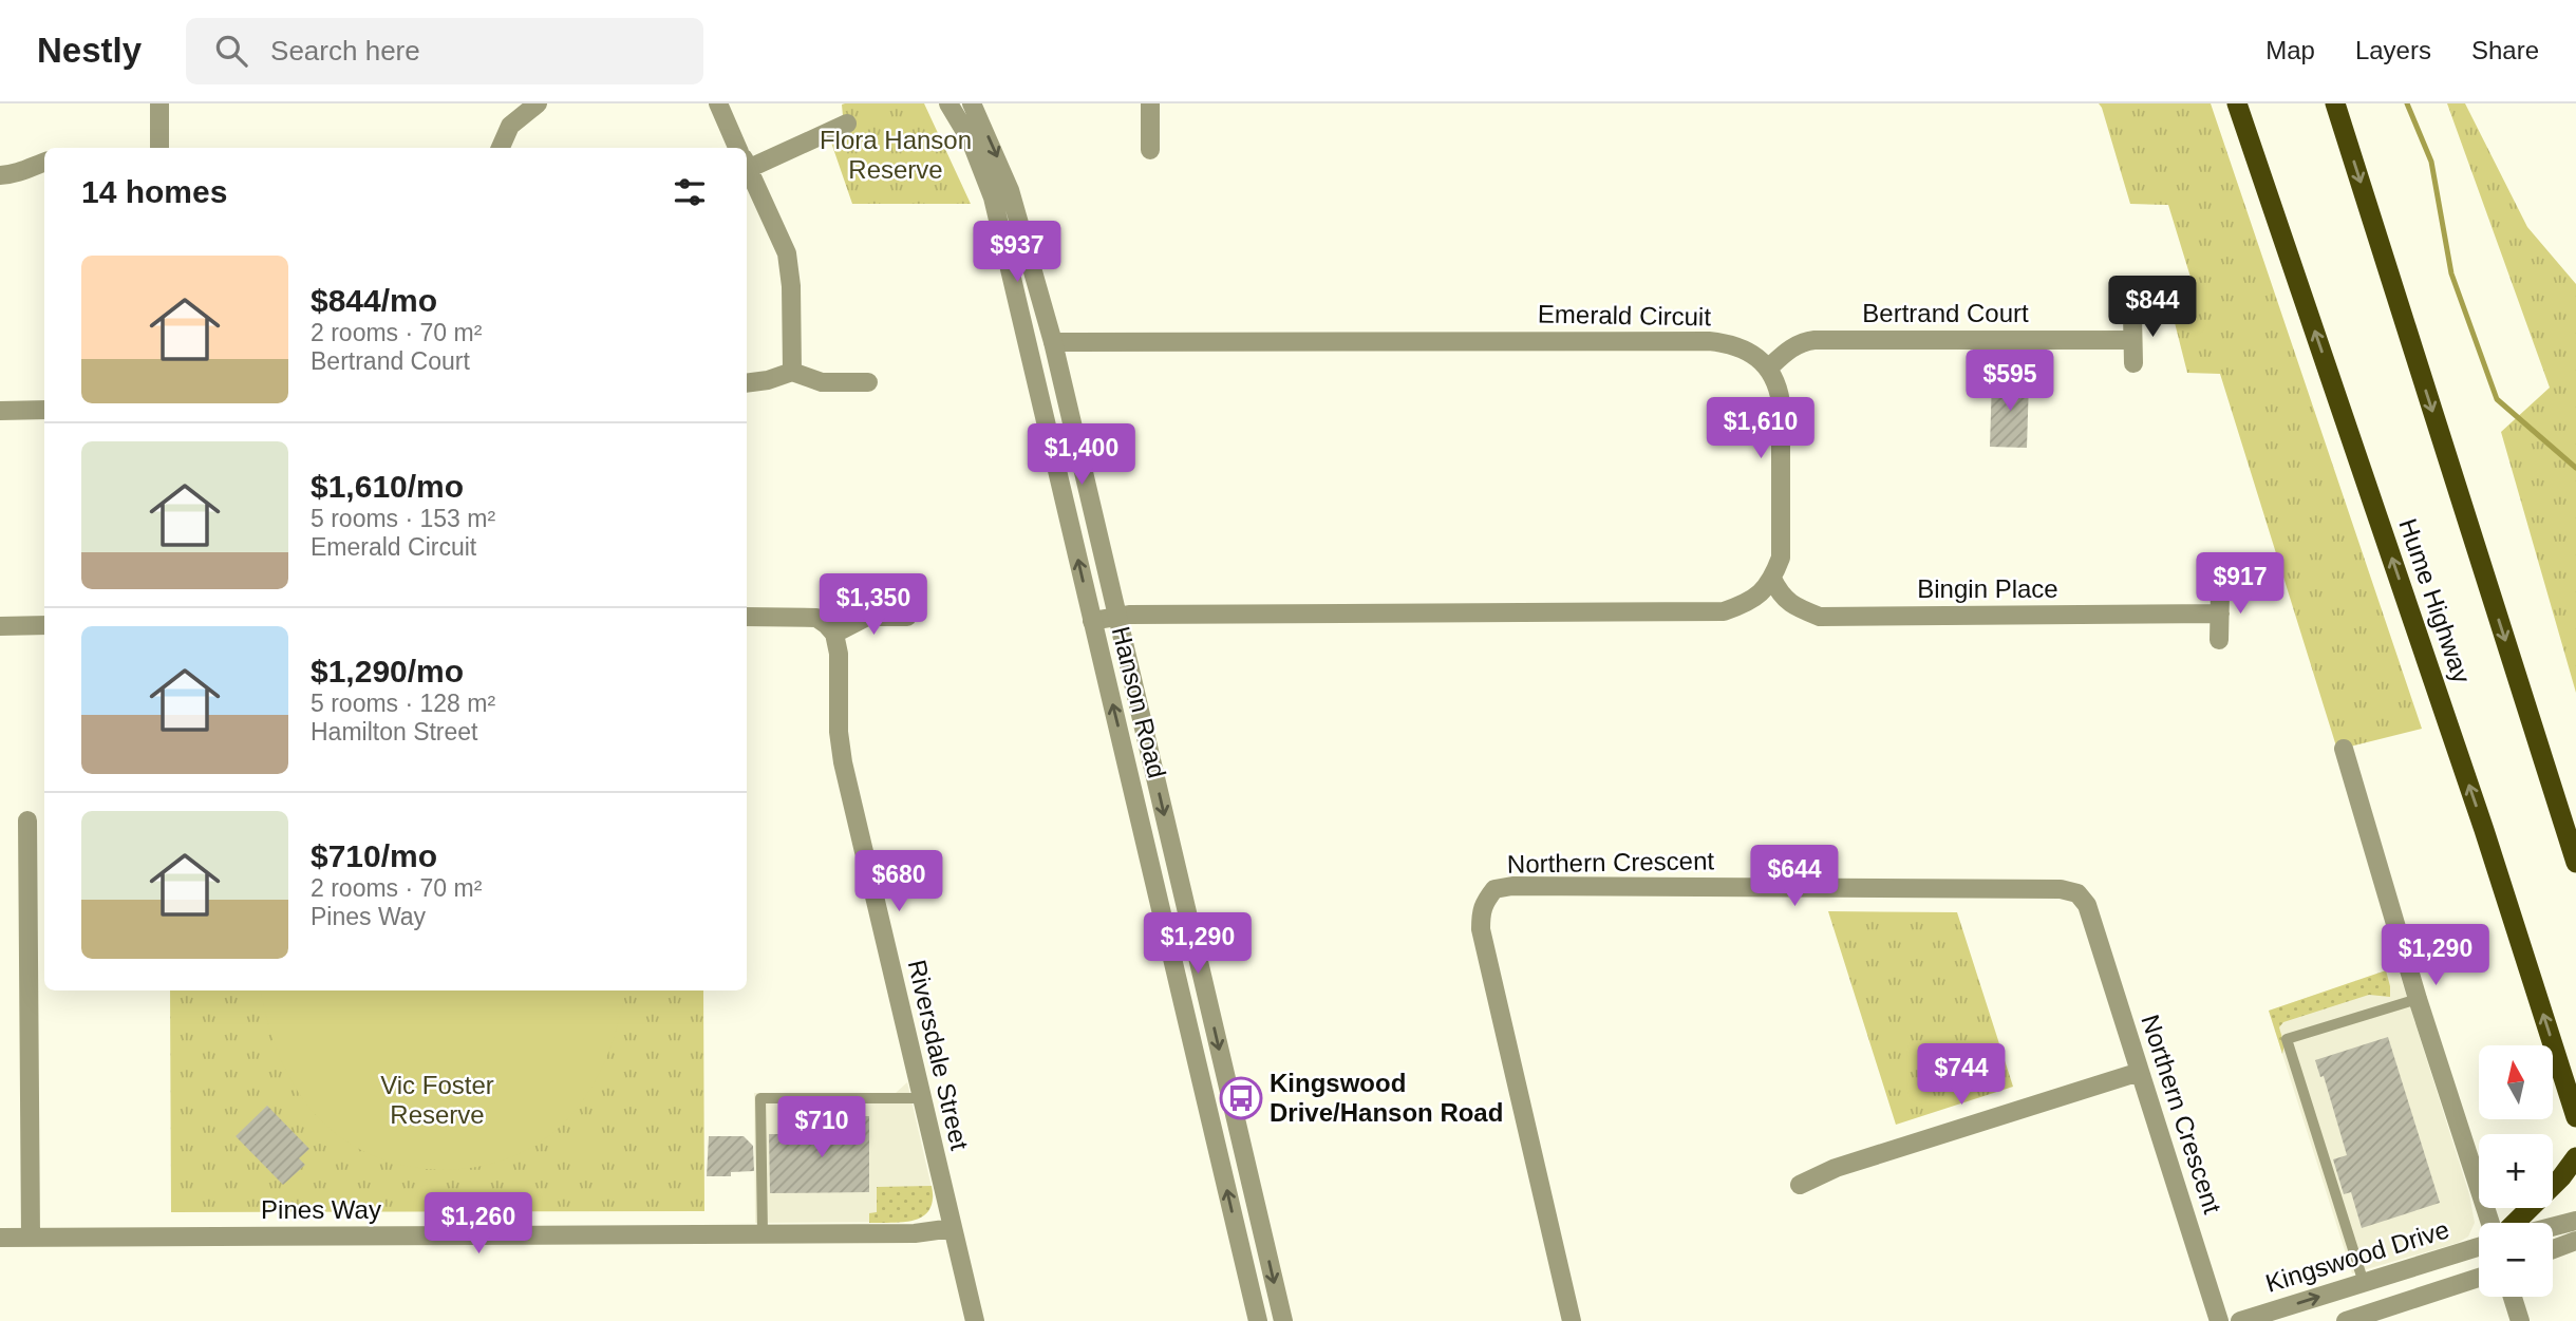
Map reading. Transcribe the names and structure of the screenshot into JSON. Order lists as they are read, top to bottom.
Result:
{
  "streets": {
    "highway": ["Hume Highway"],
    "street": [
      "Bertrand Court",
      "Emerald Circuit",
      "Bingin Place",
      "Hanson Road",
      "Northern Crescent",
      "Riversdale Street",
      "Pines Way",
      "Kingswood Drive"
    ]
  },
  "crossings": [
    ["Bertrand Court", "Emerald Circuit"],
    ["Emerald Circuit", "Hanson Road"],
    ["Riversdale Street", "Pines Way"]
  ],
  "one_way": ["Kingswood Drive"],
  "parks": ["Flora Hanson Reserve", "Vic Foster Reserve"],
  "places": {
    "bus stop": ["Kingswood Drive/Hanson Road"]
  },
  "north": "top",
  "page": {
    "header": "Nestly",
    "search": "Search here",
    "nav": ["Map", "Layers", "Share"],
    "heading": "14 homes",
    "price": [
      "$937",
      "$844",
      "$595",
      "$1,610",
      "$1,400",
      "$917",
      "$1,350",
      "$644",
      "$680",
      "$1,290",
      "$1,290",
      "$744",
      "$710",
      "$1,260"
    ],
    "list": [
      {
        "name": "$844/mo",
        "note": "2 rooms · 70 m² · Bertrand Court"
      },
      {
        "name": "$1,610/mo",
        "note": "5 rooms · 153 m² · Emerald Circuit"
      },
      {
        "name": "$1,290/mo",
        "note": "5 rooms · 128 m² · Hamilton Street"
      },
      {
        "name": "$710/mo",
        "note": "2 rooms · 70 m² · Pines Way"
      }
    ],
    "map_buttons": ["+", "−"]
  }
}
